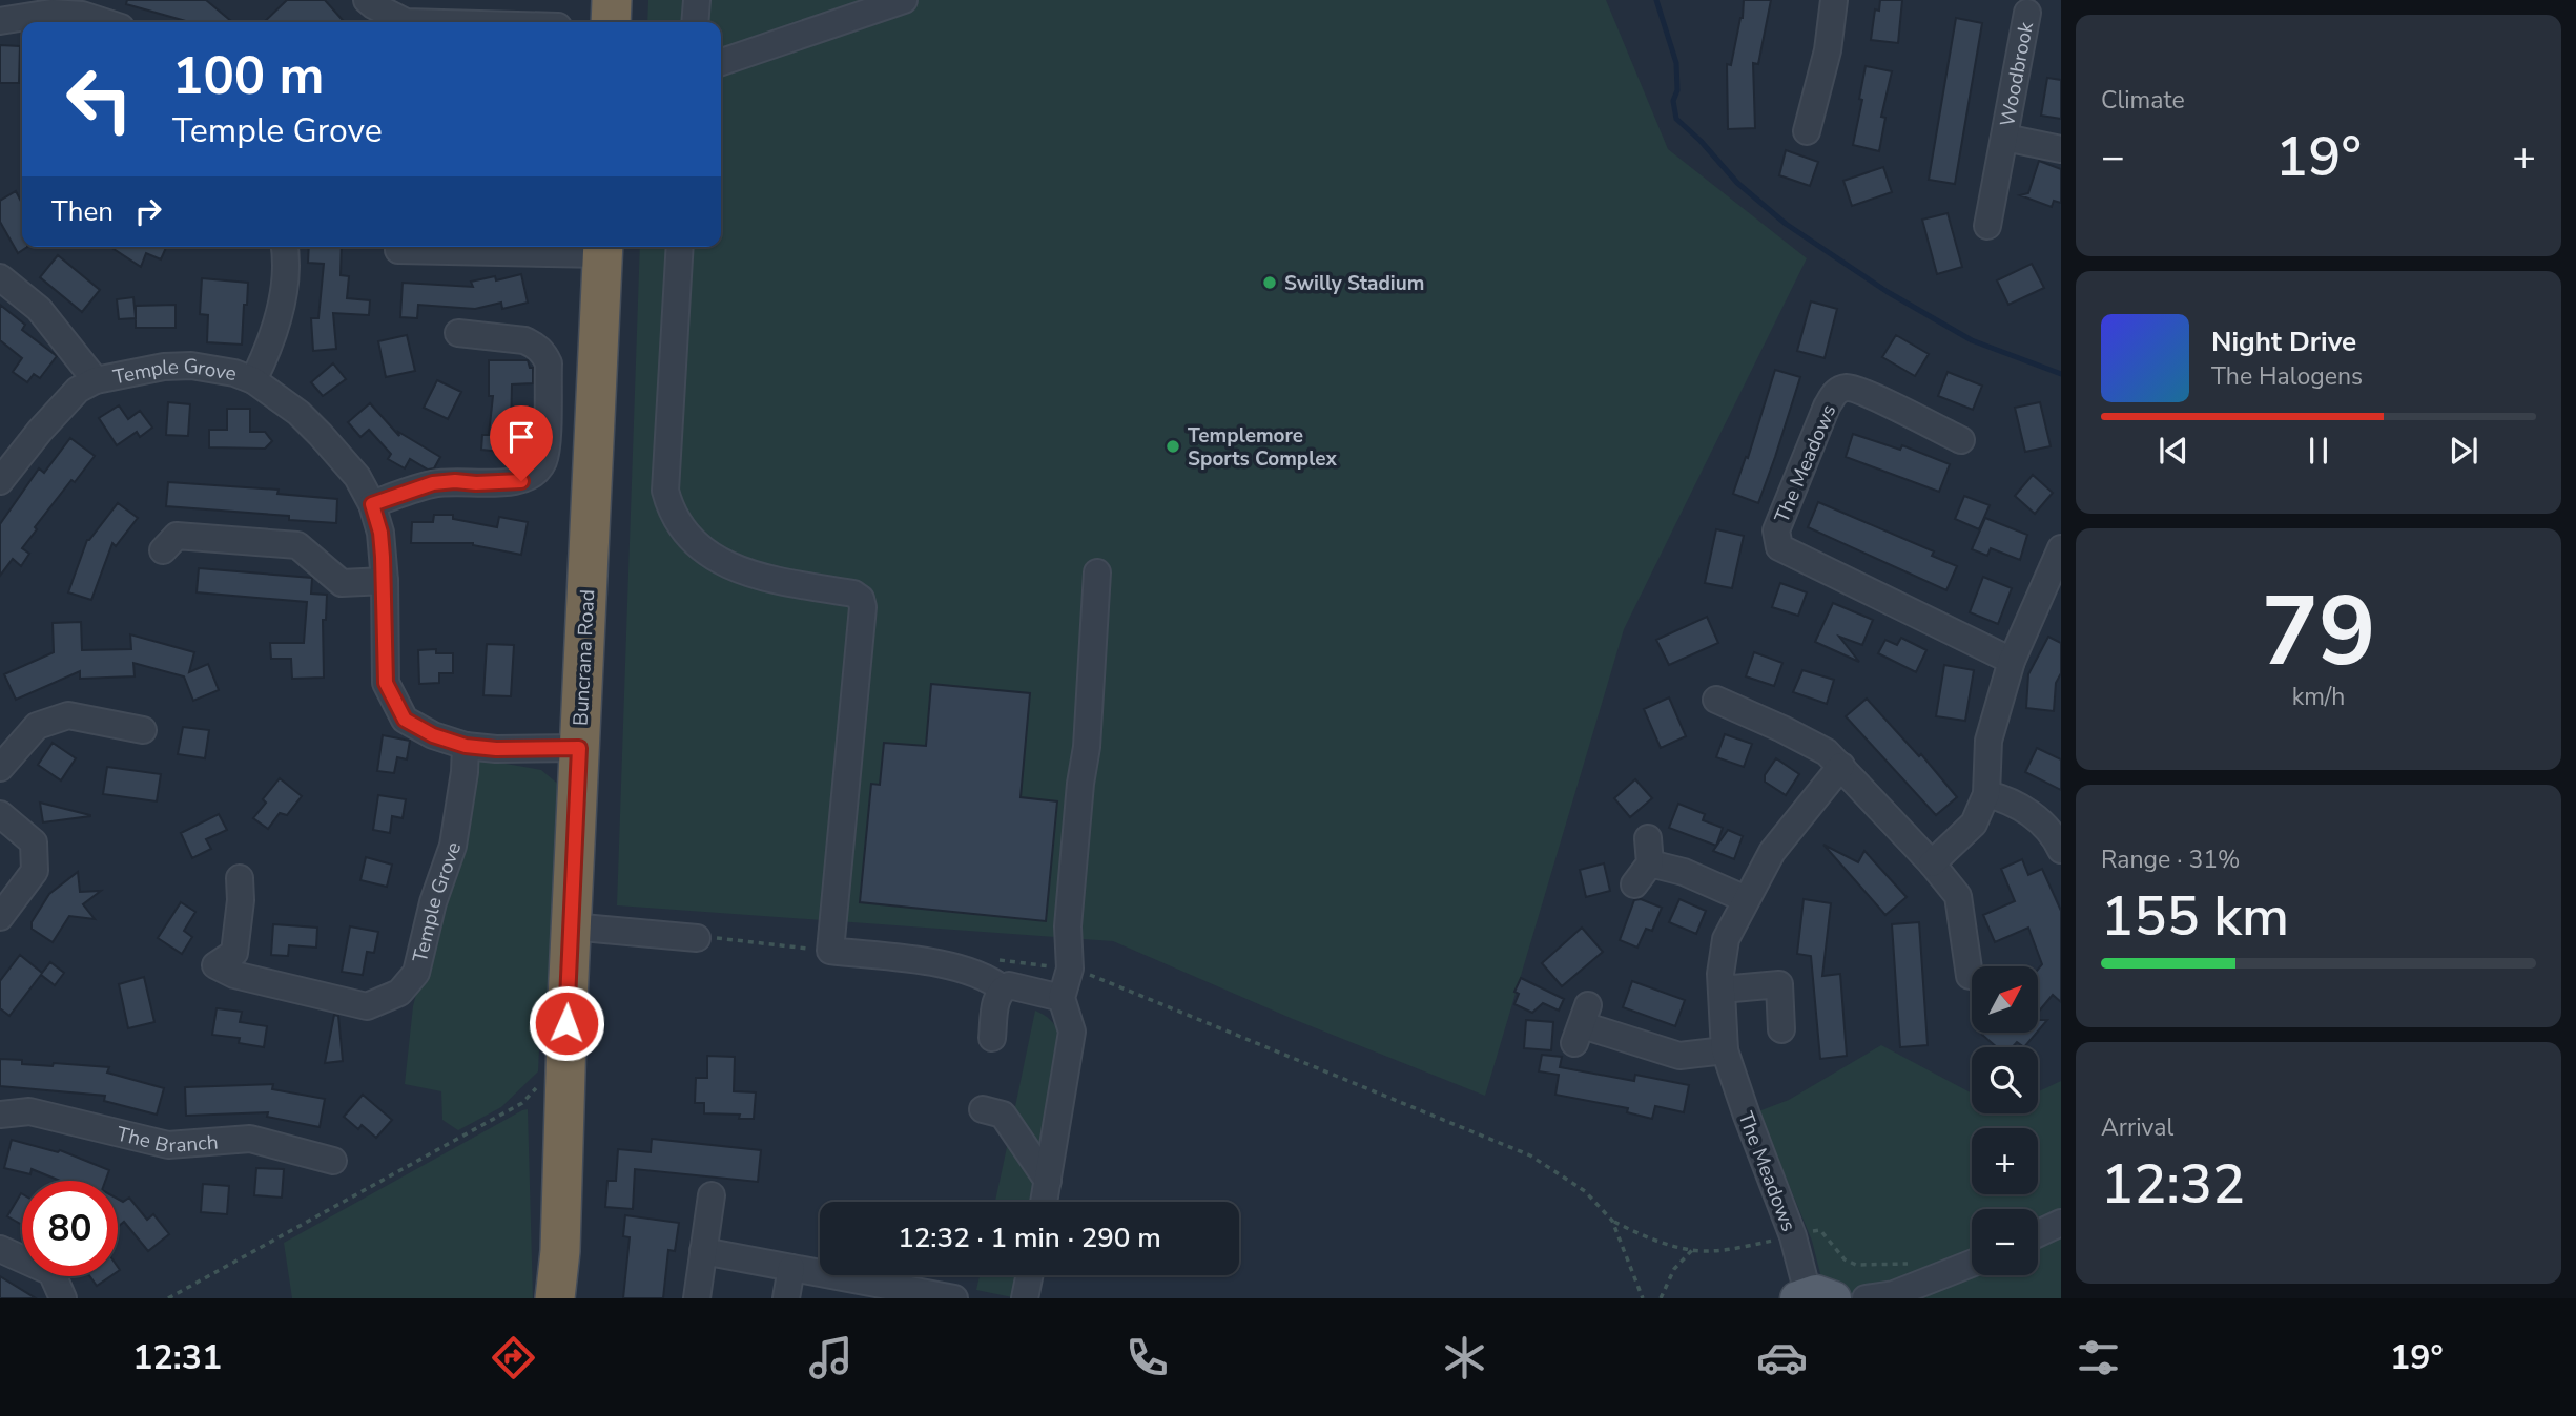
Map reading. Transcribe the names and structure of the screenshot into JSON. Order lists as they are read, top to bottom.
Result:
{
  "streets": {
    "highway": ["Buncrana Road"],
    "street": [
      "Woodbrook",
      "Temple Grove",
      "The Meadows",
      "The Branch"
    ]
  },
  "crossings": [
    ["Temple Grove", "Buncrana Road"]
  ],
  "places": ["Swilly Stadium", "Templemore Sports Complex"],
  "north": "top right",
  "page": {
    "tile": [
      "Climate",
      ["79", "km/h"],
      ["Range · 31%", "155 km"],
      ["Arrival", "12:32"]
    ],
    "turn": ["100 m", "Temple Grove"],
    "heat": ["−", "19°", "+"],
    "then": "Then",
    "song": ["Night Drive", "The Halogens"],
    "map_buttons": ["+", "−"],
    "limit": "80",
    "trip": "12:32 · 1 min · 290 m",
    "tabs": ["12:31", "19°"]
  }
}
